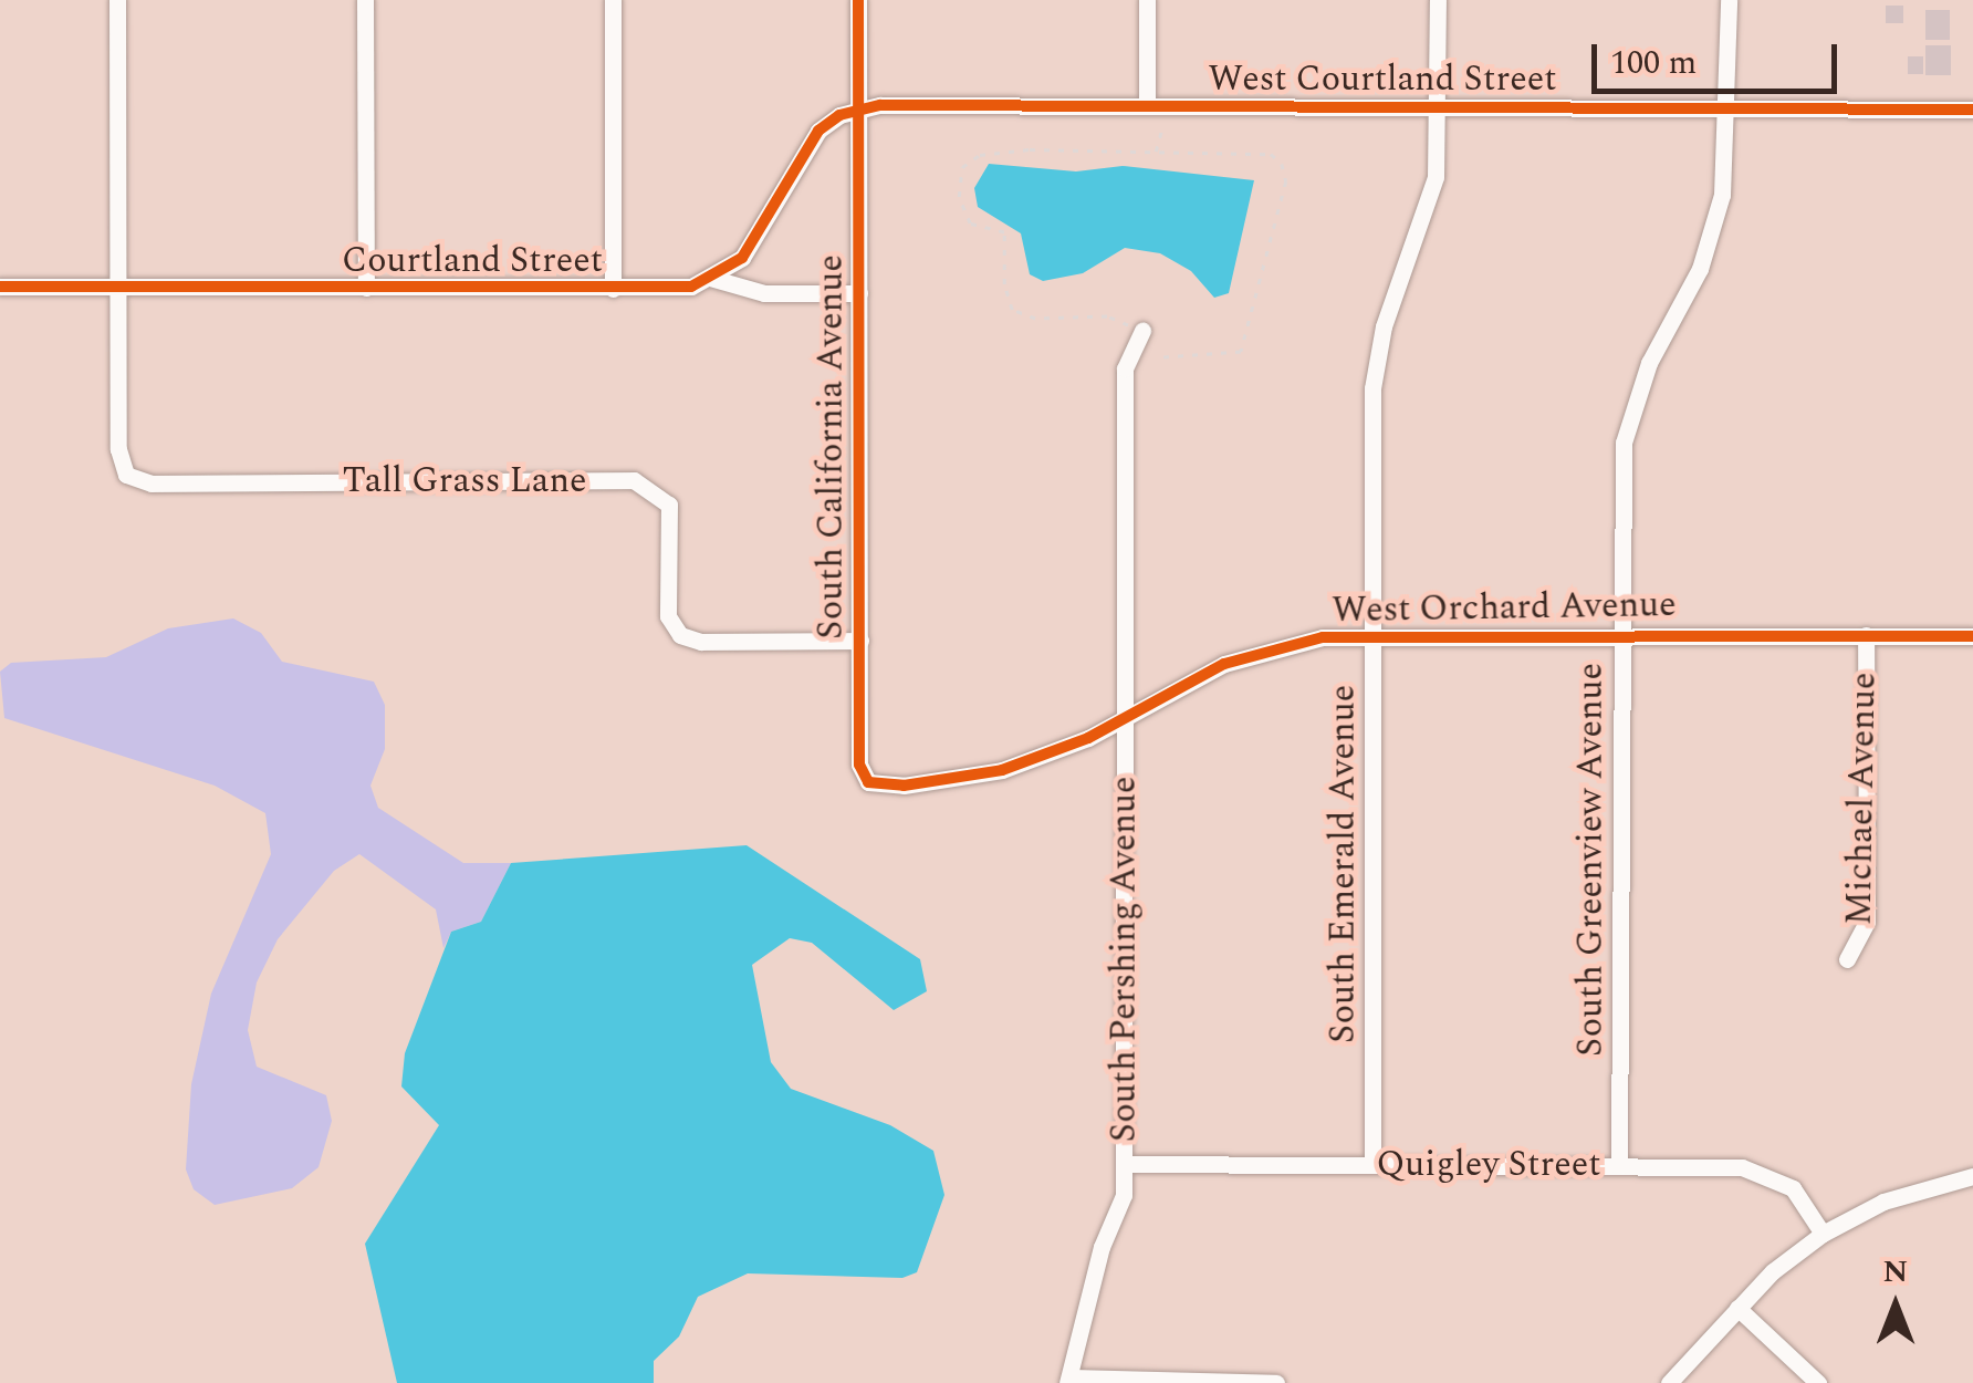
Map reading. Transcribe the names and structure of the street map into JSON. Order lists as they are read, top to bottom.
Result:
{
  "streets": {
    "street": [
      "West Courtland Street",
      "Courtland Street",
      "South California Avenue",
      "Tall Grass Lane",
      "West Orchard Avenue",
      "Michael Avenue",
      "South Greenview Avenue",
      "South Emerald Avenue",
      "South Pershing Avenue",
      "Quigley Street"
    ]
  },
  "crossings": [
    ["West Courtland Street", "South California Avenue"],
    ["West Courtland Street", "South Greenview Avenue"],
    ["West Courtland Street", "South Emerald Avenue"],
    ["Courtland Street", "Tall Grass Lane"],
    ["South California Avenue", "Tall Grass Lane"],
    ["South California Avenue", "West Orchard Avenue"],
    ["West Orchard Avenue", "Michael Avenue"],
    ["West Orchard Avenue", "South Greenview Avenue"],
    ["West Orchard Avenue", "South Emerald Avenue"],
    ["West Orchard Avenue", "South Pershing Avenue"],
    ["South Greenview Avenue", "Quigley Street"],
    ["South Emerald Avenue", "Quigley Street"],
    ["South Pershing Avenue", "Quigley Street"]
  ],
  "scale_bar": "100 m",
  "north": "top"
}
